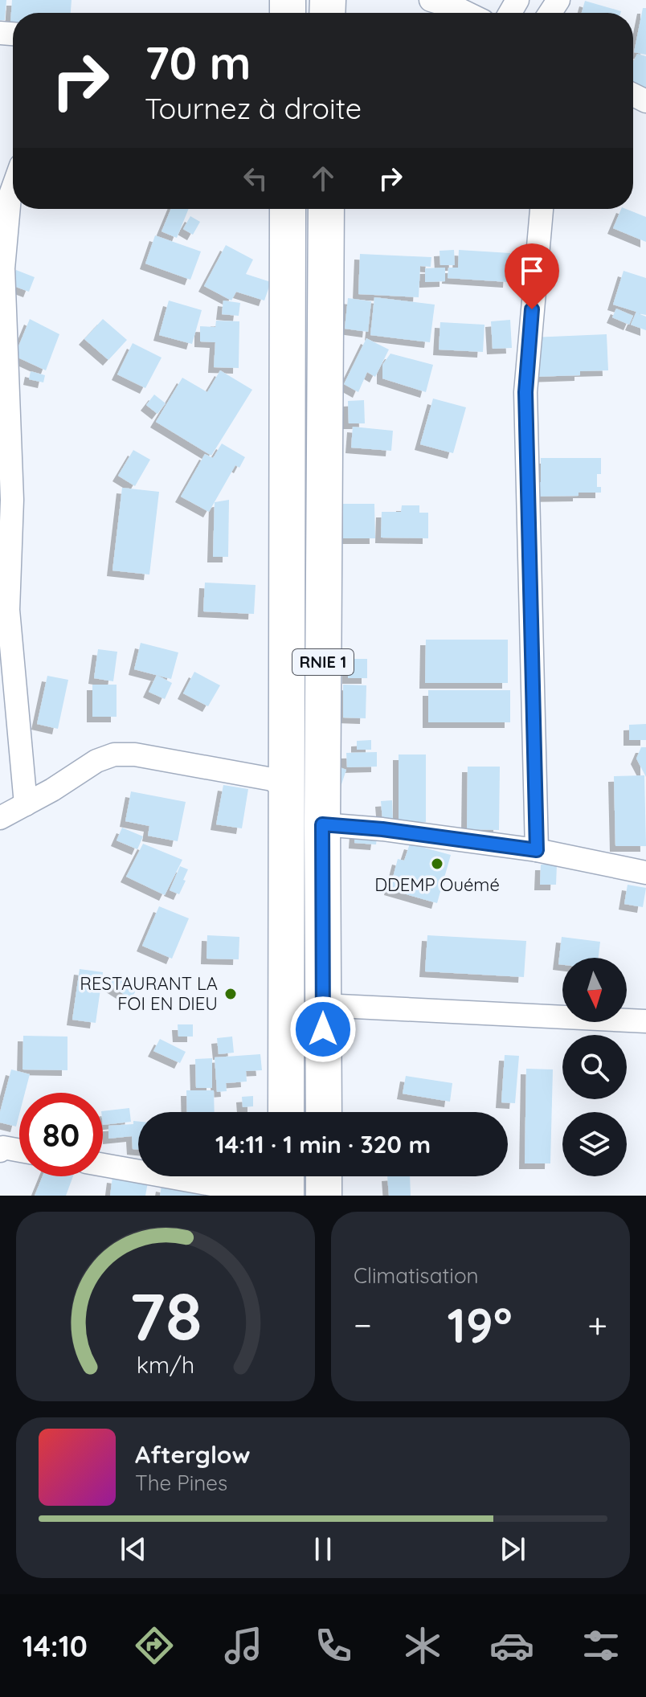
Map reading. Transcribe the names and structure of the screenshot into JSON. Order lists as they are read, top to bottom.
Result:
{
  "streets": {
    "highway": ["RNIE 1"]
  },
  "places": ["DDEMP Ouémé", "RESTAURANT LA FOI EN DIEU"],
  "north": "bottom",
  "page": {
    "turn": ["70 m", "Tournez à droite"],
    "limit": "80",
    "trip": "14:11 · 1 min · 320 m",
    "tile": "Climatisation",
    "heat": ["−", "19°", "+"],
    "song": ["Afterglow", "The Pines"],
    "tabs": "14:10",
    "gauge": ["78", "km/h"]
  }
}
